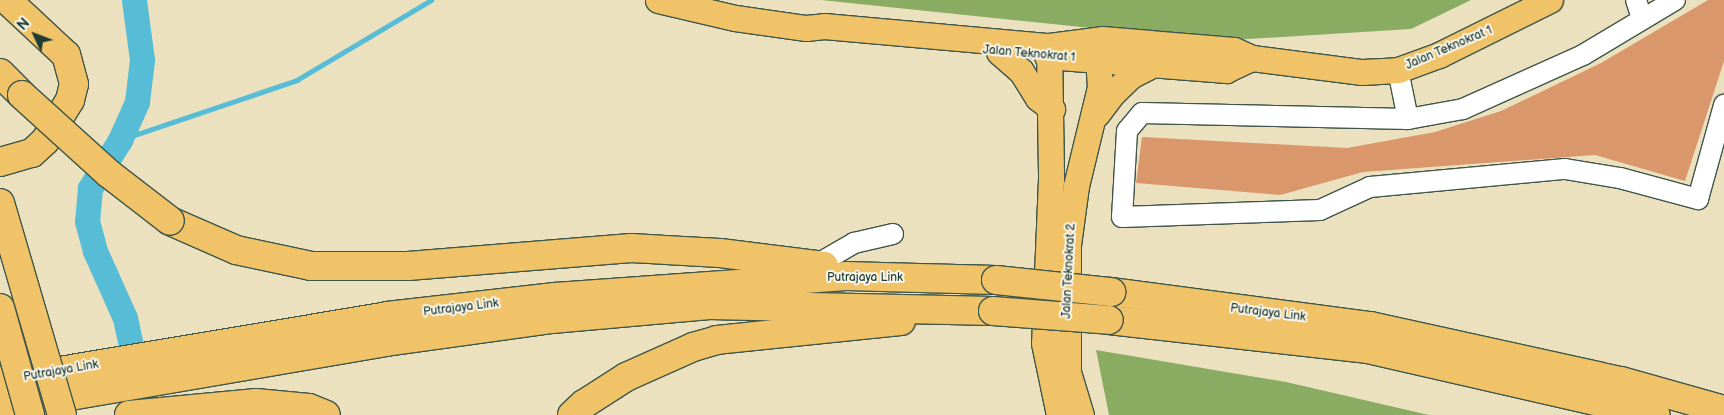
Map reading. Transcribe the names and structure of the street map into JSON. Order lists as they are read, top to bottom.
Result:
{
  "streets": {
    "highway": ["Putrajaya Link"],
    "main road": ["Jalan Teknokrat 1", "Jalan Teknokrat 2"]
  },
  "crossings": [
    ["Jalan Teknokrat 1", "Jalan Teknokrat 2"]
  ],
  "north": "top left"
}
